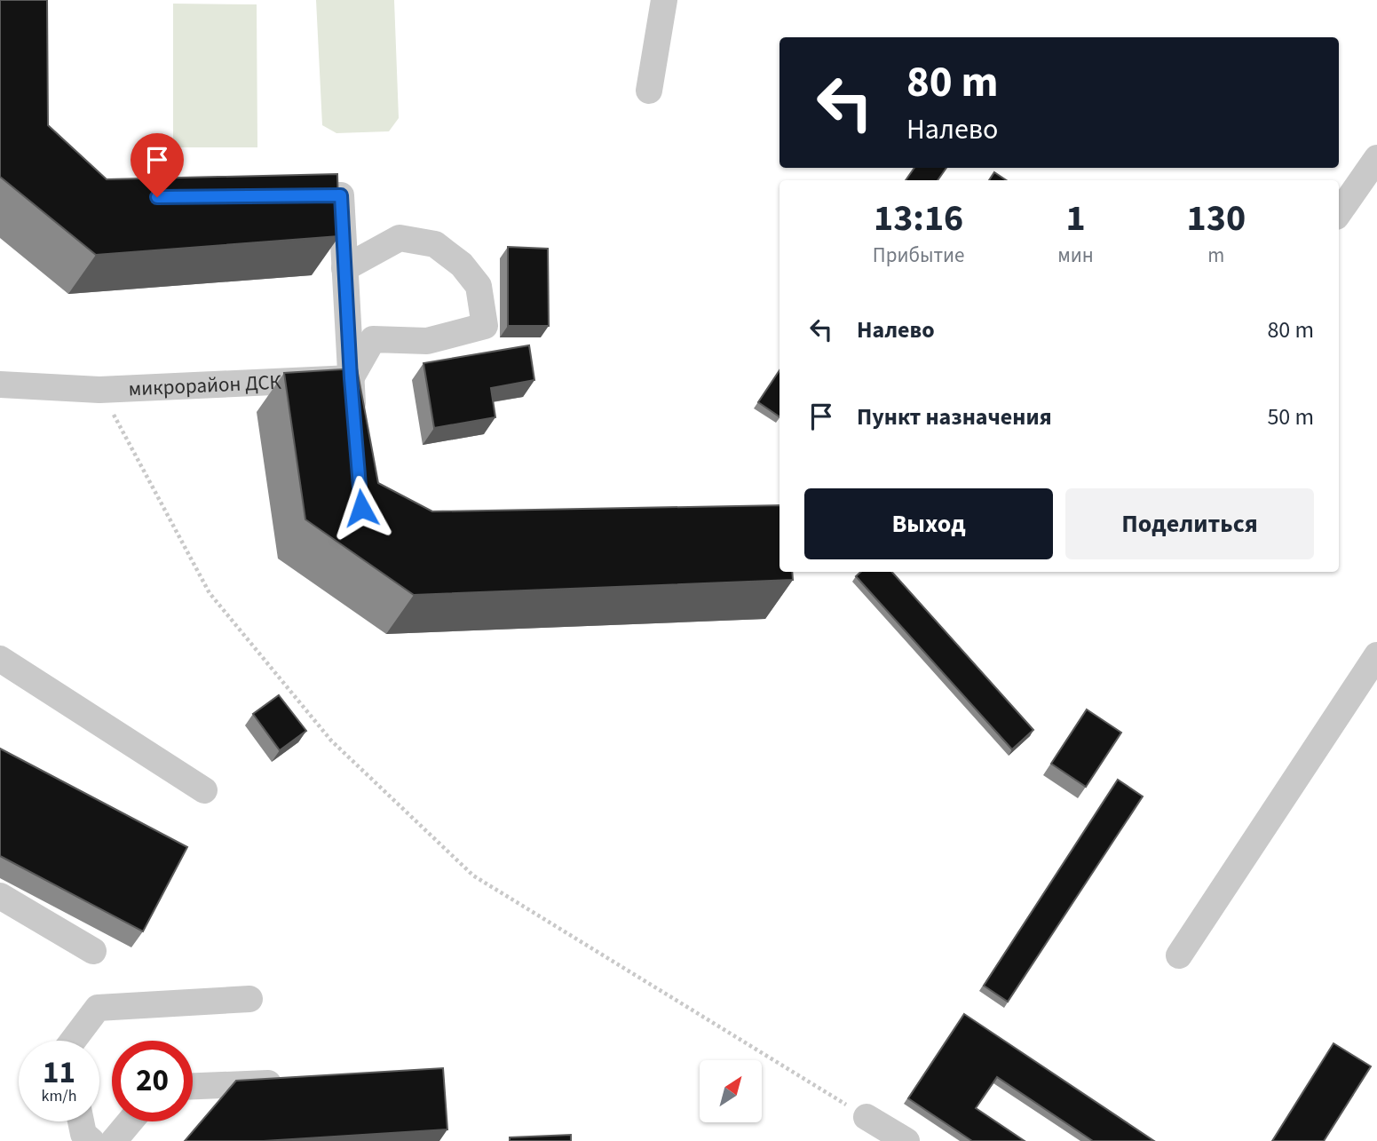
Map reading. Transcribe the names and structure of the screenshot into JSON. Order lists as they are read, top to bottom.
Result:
{
  "streets": {
    "street": ["микрорайон ДСК"]
  },
  "north": "top right",
  "page": {
    "turn": ["80 m", "Налево"],
    "eta": [
      "13:16",
      "Прибытие",
      "1",
      "мин",
      "130",
      "m"
    ],
    "list": [
      {
        "name": "Налево",
        "value": "80 m"
      },
      {
        "name": "Пункт назначения",
        "value": "50 m"
      }
    ],
    "buttons": ["Выход", "Поделиться"],
    "speed": "11 km/h",
    "limit": "20"
  }
}
